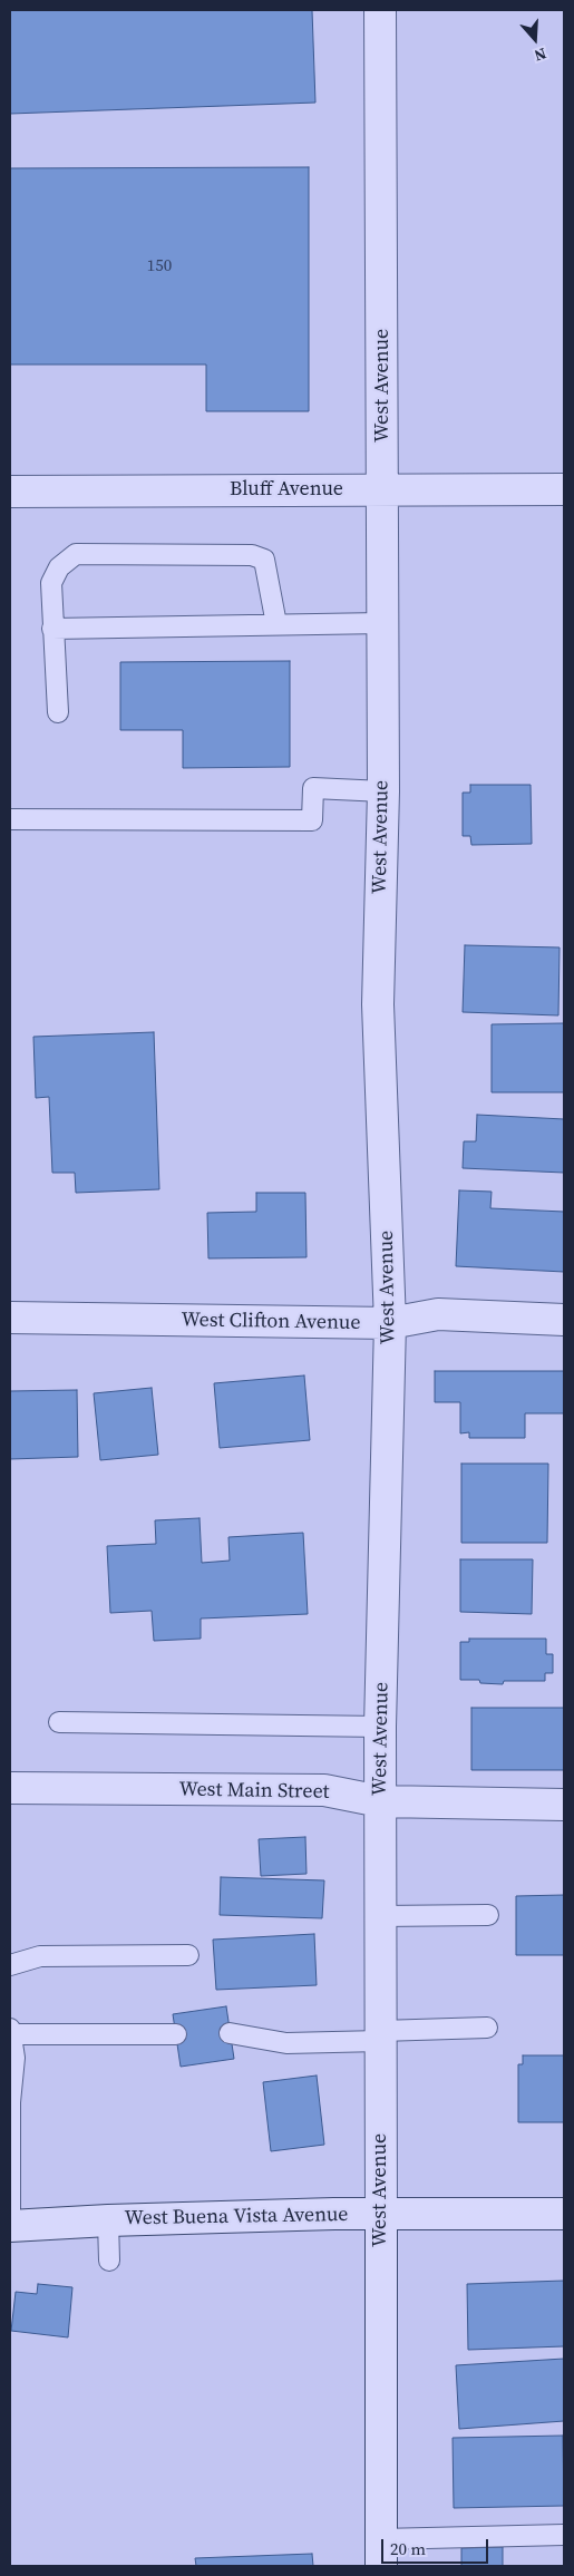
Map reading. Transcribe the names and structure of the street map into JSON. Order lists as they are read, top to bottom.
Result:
{
  "streets": {
    "street": [
      "West Avenue",
      "Bluff Avenue",
      "West Clifton Avenue",
      "West Main Street",
      "West Buena Vista Avenue"
    ]
  },
  "crossings": [
    ["West Avenue", "Bluff Avenue"],
    ["West Avenue", "West Clifton Avenue"],
    ["West Avenue", "West Main Street"],
    ["West Avenue", "West Buena Vista Avenue"]
  ],
  "house_numbers": ["150"],
  "scale_bar": "20 m",
  "north": "bottom"
}
